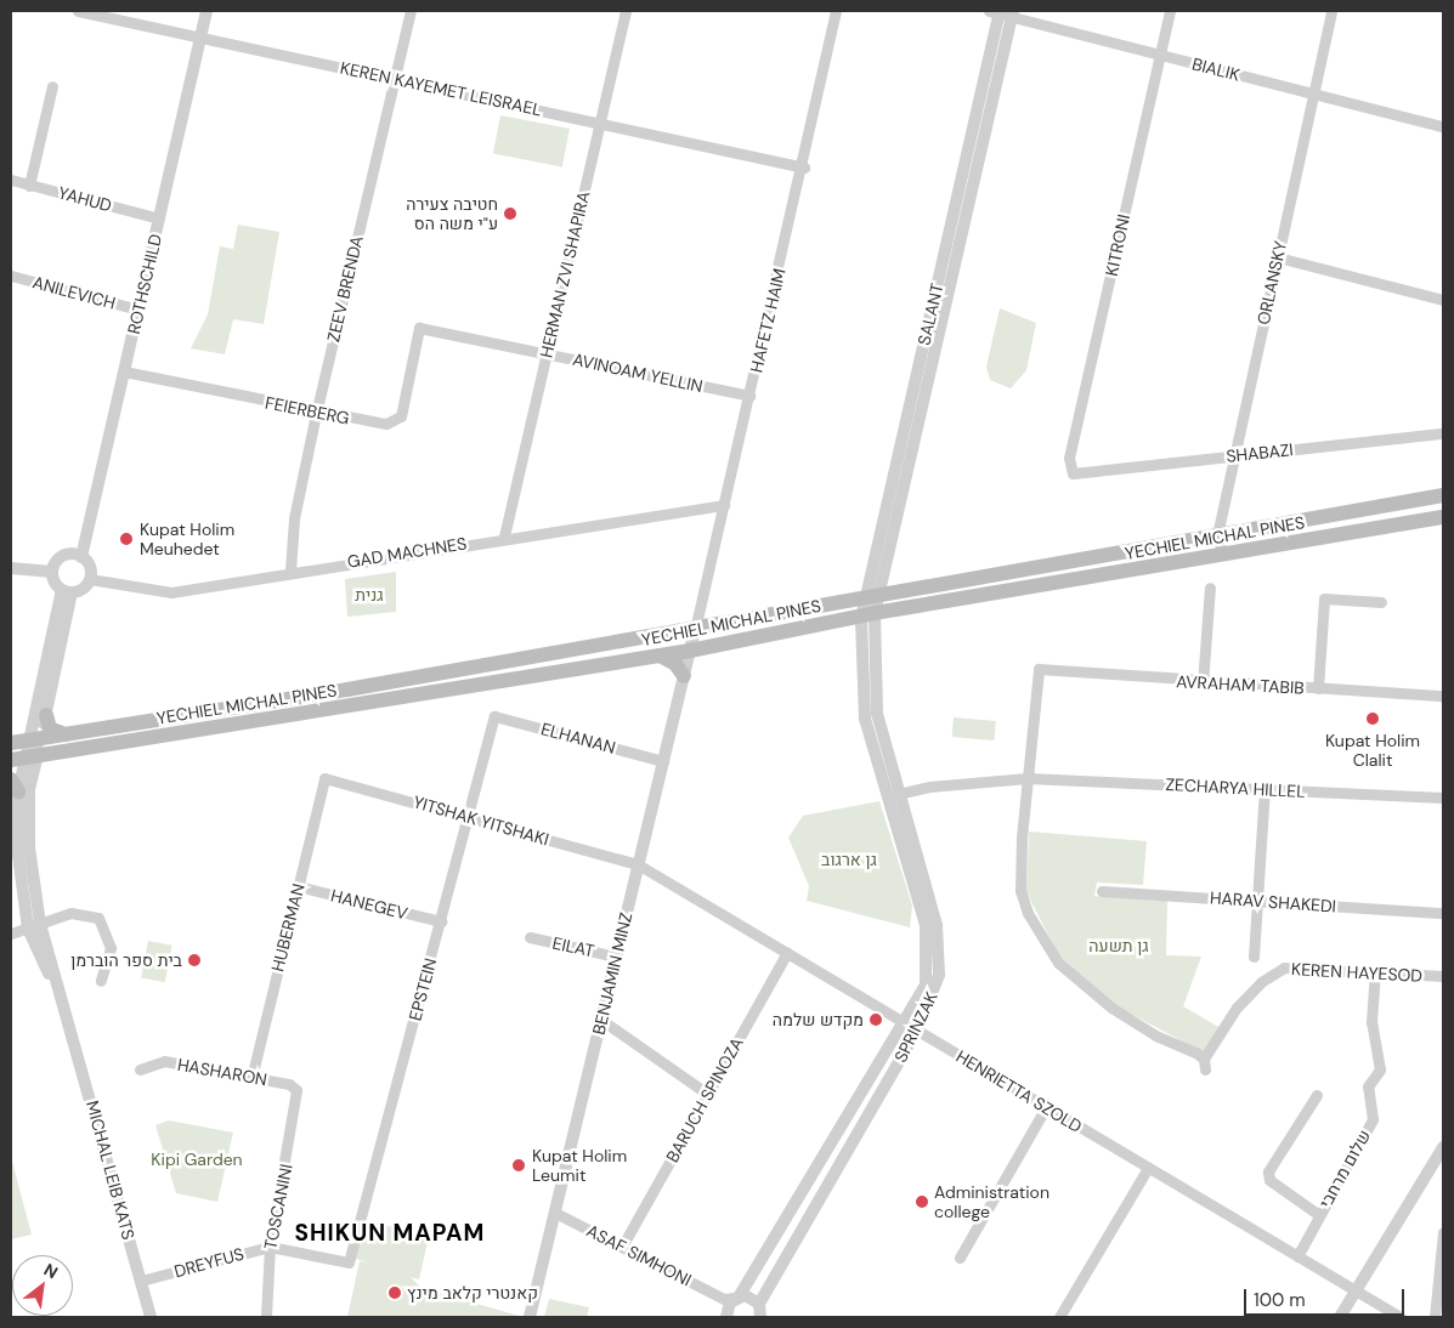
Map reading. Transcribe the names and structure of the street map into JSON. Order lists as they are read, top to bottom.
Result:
{
  "streets": {
    "main road": ["YECHIEL MICHAL PINES"],
    "street": [
      "BIALIK",
      "KEREN KAYEMET LEISRAEL",
      "YAHUD",
      "KITRONI",
      "HERMAN ZVI SHAPIRA",
      "ORLANSKY",
      "ROTHSCHILD",
      "ZEEV BRENDA",
      "ANILEVICH",
      "SALANT",
      "HAFETZ HAIM",
      "AVINOAM YELLIN",
      "FEIERBERG",
      "SHABAZI",
      "GAD MACHNES",
      "AVRAHAM TABIB",
      "ELHANAN",
      "ZECHARYA HILLEL",
      "YITSHAK YITSHAKI",
      "HARAV SHAKEDI",
      "HANEGEV",
      "HUBERMAN",
      "EILAT",
      "KEREN HAYESOD",
      "BENJAMIN MINZ",
      "EPSTEIN",
      "SPRINZAK",
      "HASHARON",
      "HENRIETTA SZOLD",
      "BARUCH SPINOZA",
      "שלום מרחבי",
      "MICHAL LEIB KATS",
      "TOSCANINI",
      "ASAF SIMHONI",
      "DREYFUS"
    ]
  },
  "crossings": [
    ["BIALIK", "KITRONI"],
    ["BIALIK", "ORLANSKY"],
    ["BIALIK", "SALANT"],
    ["KEREN KAYEMET LEISRAEL", "HERMAN ZVI SHAPIRA"],
    ["KEREN KAYEMET LEISRAEL", "ROTHSCHILD"],
    ["KEREN KAYEMET LEISRAEL", "ZEEV BRENDA"],
    ["KEREN KAYEMET LEISRAEL", "HAFETZ HAIM"],
    ["YAHUD", "ROTHSCHILD"],
    ["KITRONI", "SHABAZI"],
    ["HERMAN ZVI SHAPIRA", "AVINOAM YELLIN"],
    ["HERMAN ZVI SHAPIRA", "GAD MACHNES"],
    ["ORLANSKY", "SHABAZI"],
    ["ORLANSKY", "YECHIEL MICHAL PINES"],
    ["ROTHSCHILD", "ANILEVICH"],
    ["ROTHSCHILD", "FEIERBERG"],
    ["ZEEV BRENDA", "FEIERBERG"],
    ["ZEEV BRENDA", "GAD MACHNES"],
    ["SALANT", "YECHIEL MICHAL PINES"],
    ["SALANT", "SPRINZAK"],
    ["HAFETZ HAIM", "AVINOAM YELLIN"],
    ["HAFETZ HAIM", "YECHIEL MICHAL PINES"],
    ["HAFETZ HAIM", "GAD MACHNES"],
    ["HAFETZ HAIM", "BENJAMIN MINZ"],
    ["AVINOAM YELLIN", "FEIERBERG"],
    ["YECHIEL MICHAL PINES", "BENJAMIN MINZ"],
    ["YECHIEL MICHAL PINES", "SPRINZAK"],
    ["YECHIEL MICHAL PINES", "MICHAL LEIB KATS"],
    ["AVRAHAM TABIB", "ZECHARYA HILLEL"],
    ["AVRAHAM TABIB", "KEREN HAYESOD"],
    ["ELHANAN", "BENJAMIN MINZ"],
    ["ELHANAN", "EPSTEIN"],
    ["ZECHARYA HILLEL", "KEREN HAYESOD"],
    ["ZECHARYA HILLEL", "SPRINZAK"],
    ["YITSHAK YITSHAKI", "HUBERMAN"],
    ["YITSHAK YITSHAKI", "BENJAMIN MINZ"],
    ["YITSHAK YITSHAKI", "EPSTEIN"],
    ["YITSHAK YITSHAKI", "HENRIETTA SZOLD"],
    ["HANEGEV", "HUBERMAN"],
    ["HANEGEV", "EPSTEIN"],
    ["HUBERMAN", "HASHARON"],
    ["EILAT", "BENJAMIN MINZ"],
    ["KEREN HAYESOD", "שלום מרחבי"],
    ["BENJAMIN MINZ", "HENRIETTA SZOLD"],
    ["BENJAMIN MINZ", "ASAF SIMHONI"],
    ["EPSTEIN", "DREYFUS"],
    ["SPRINZAK", "HENRIETTA SZOLD"],
    ["SPRINZAK", "ASAF SIMHONI"],
    ["HASHARON", "TOSCANINI"],
    ["HENRIETTA SZOLD", "BARUCH SPINOZA"],
    ["HENRIETTA SZOLD", "שלום מרחבי"],
    ["BARUCH SPINOZA", "ASAF SIMHONI"],
    ["MICHAL LEIB KATS", "DREYFUS"],
    ["TOSCANINI", "DREYFUS"]
  ],
  "districts": ["SHIKUN MAPAM"],
  "parks": [
    "גנית",
    "גן ארגוב",
    "גן תשעה",
    "Kipi Garden"
  ],
  "places": [
    "חטיבה צעירה ע\"י משה הס",
    "Kupat Holim Meuhedet",
    "Kupat Holim Clalit",
    "בית ספר הוברמן",
    "מקדש שלמה",
    "Kupat Holim Leumit",
    "Administration college",
    "קאנטרי קלאב מינץ"
  ],
  "scale_bar": "100 m",
  "north": "top right"
}
